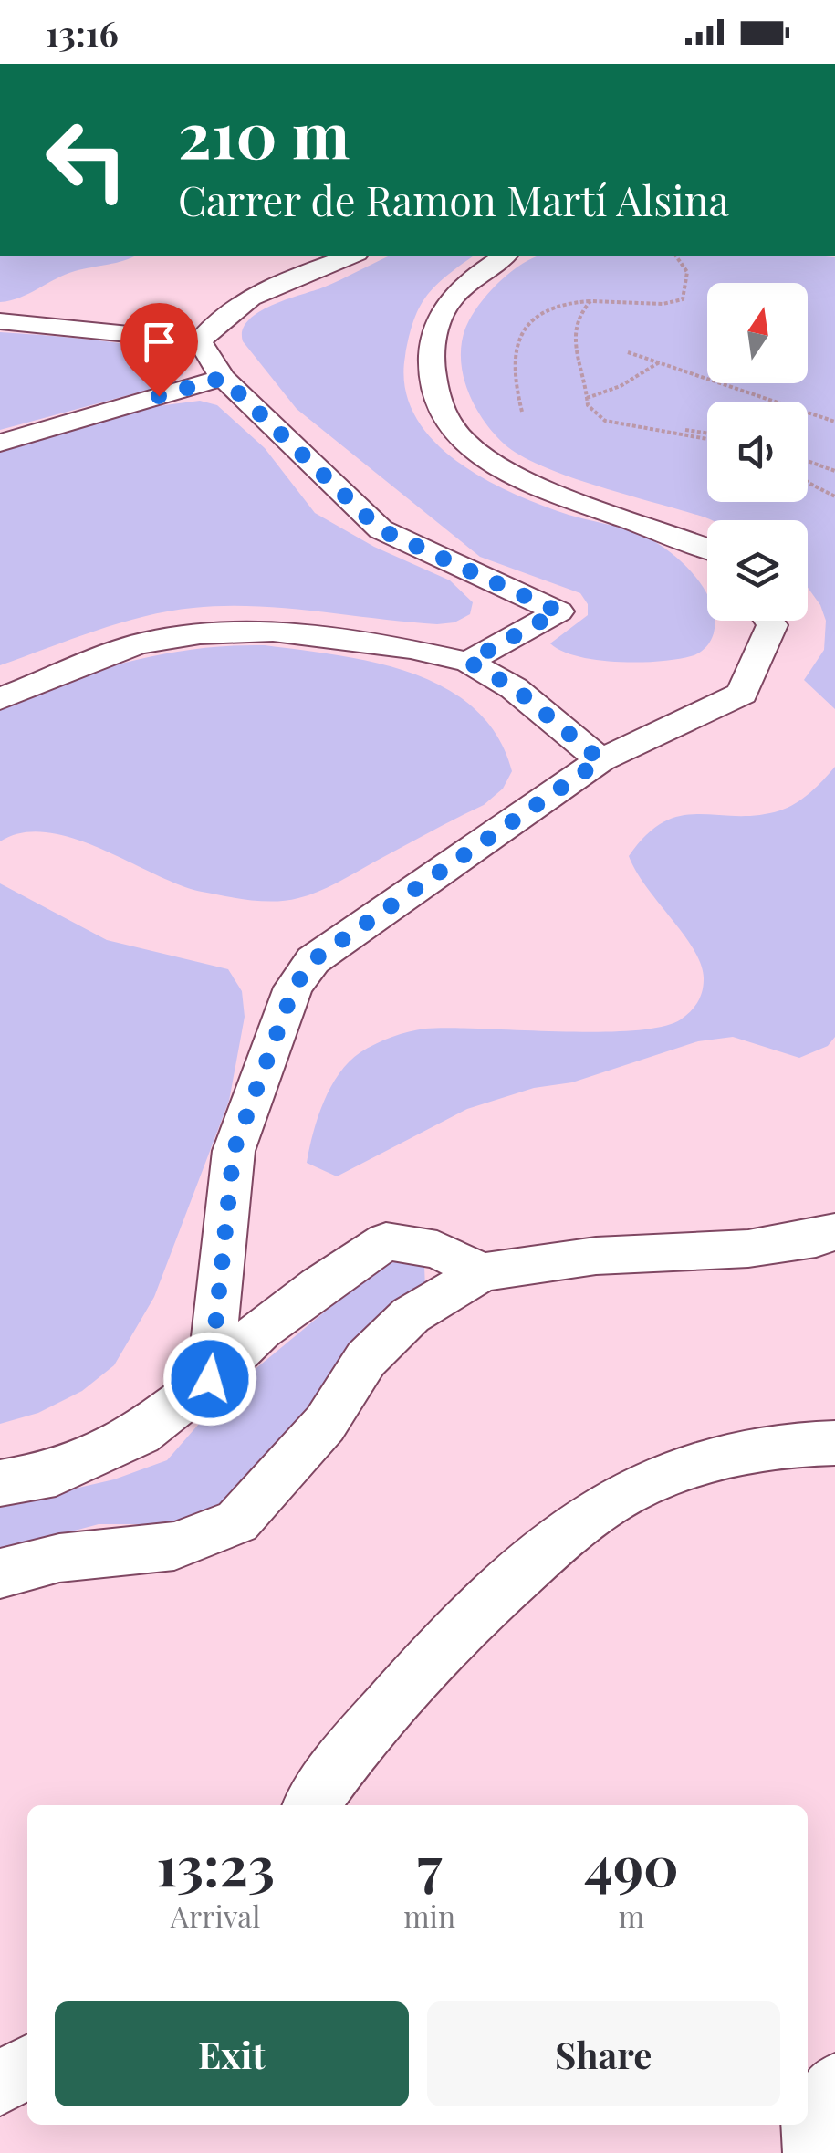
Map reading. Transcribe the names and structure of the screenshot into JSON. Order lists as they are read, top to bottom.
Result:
{
  "north": "top",
  "page": {
    "status": "13:16",
    "turn": ["210 m", "Carrer de Ramon Martí Alsina"],
    "eta": [
      "13:23",
      "Arrival",
      "7",
      "min",
      "490",
      "m"
    ],
    "buttons": ["Exit", "Share"]
  }
}
